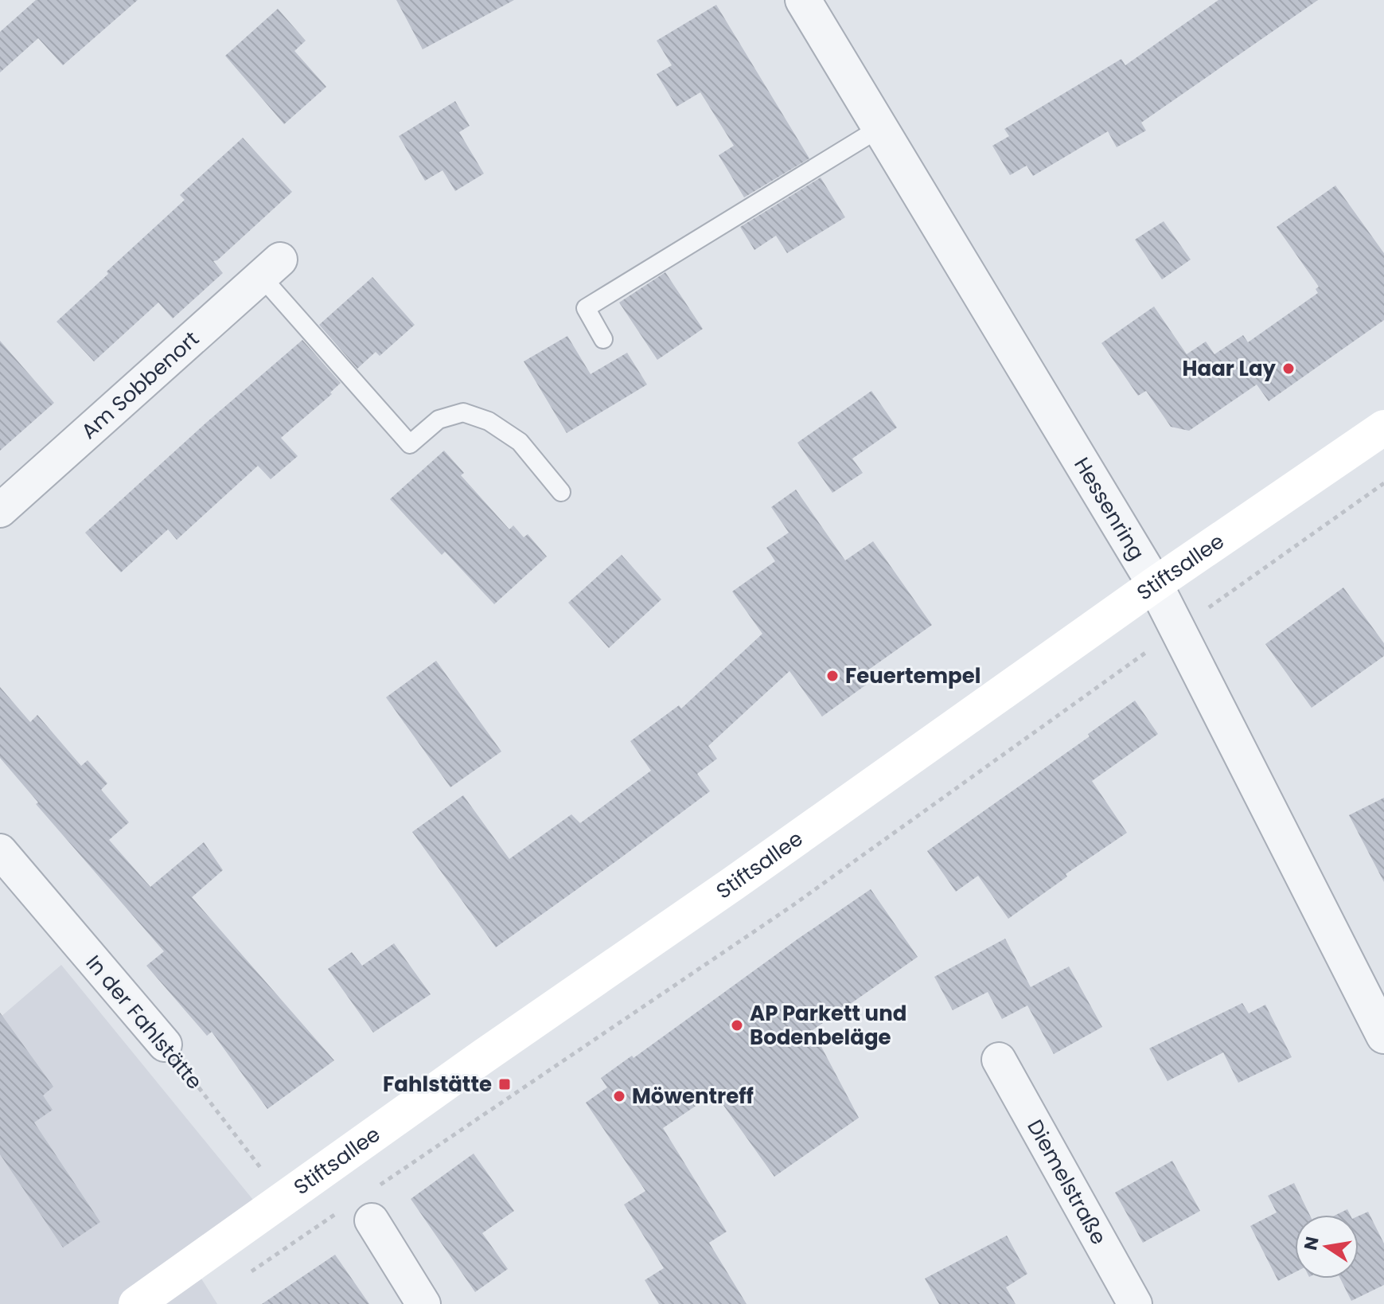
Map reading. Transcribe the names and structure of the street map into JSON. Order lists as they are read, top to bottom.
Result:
{
  "streets": {
    "main road": ["Stiftsallee"],
    "street": [
      "Am Sobbenort",
      "Hessenring",
      "In der Fahlstätte",
      "Diemelstraße"
    ]
  },
  "crossings": [
    ["Hessenring", "Stiftsallee"],
    ["Stiftsallee", "In der Fahlstätte"]
  ],
  "places": {
    "other": [
      "Haar Lay",
      "Feuertempel",
      "AP Parkett und Bodenbeläge",
      "Möwentreff"
    ],
    "transit": ["Fahlstätte"]
  },
  "north": "left"
}
